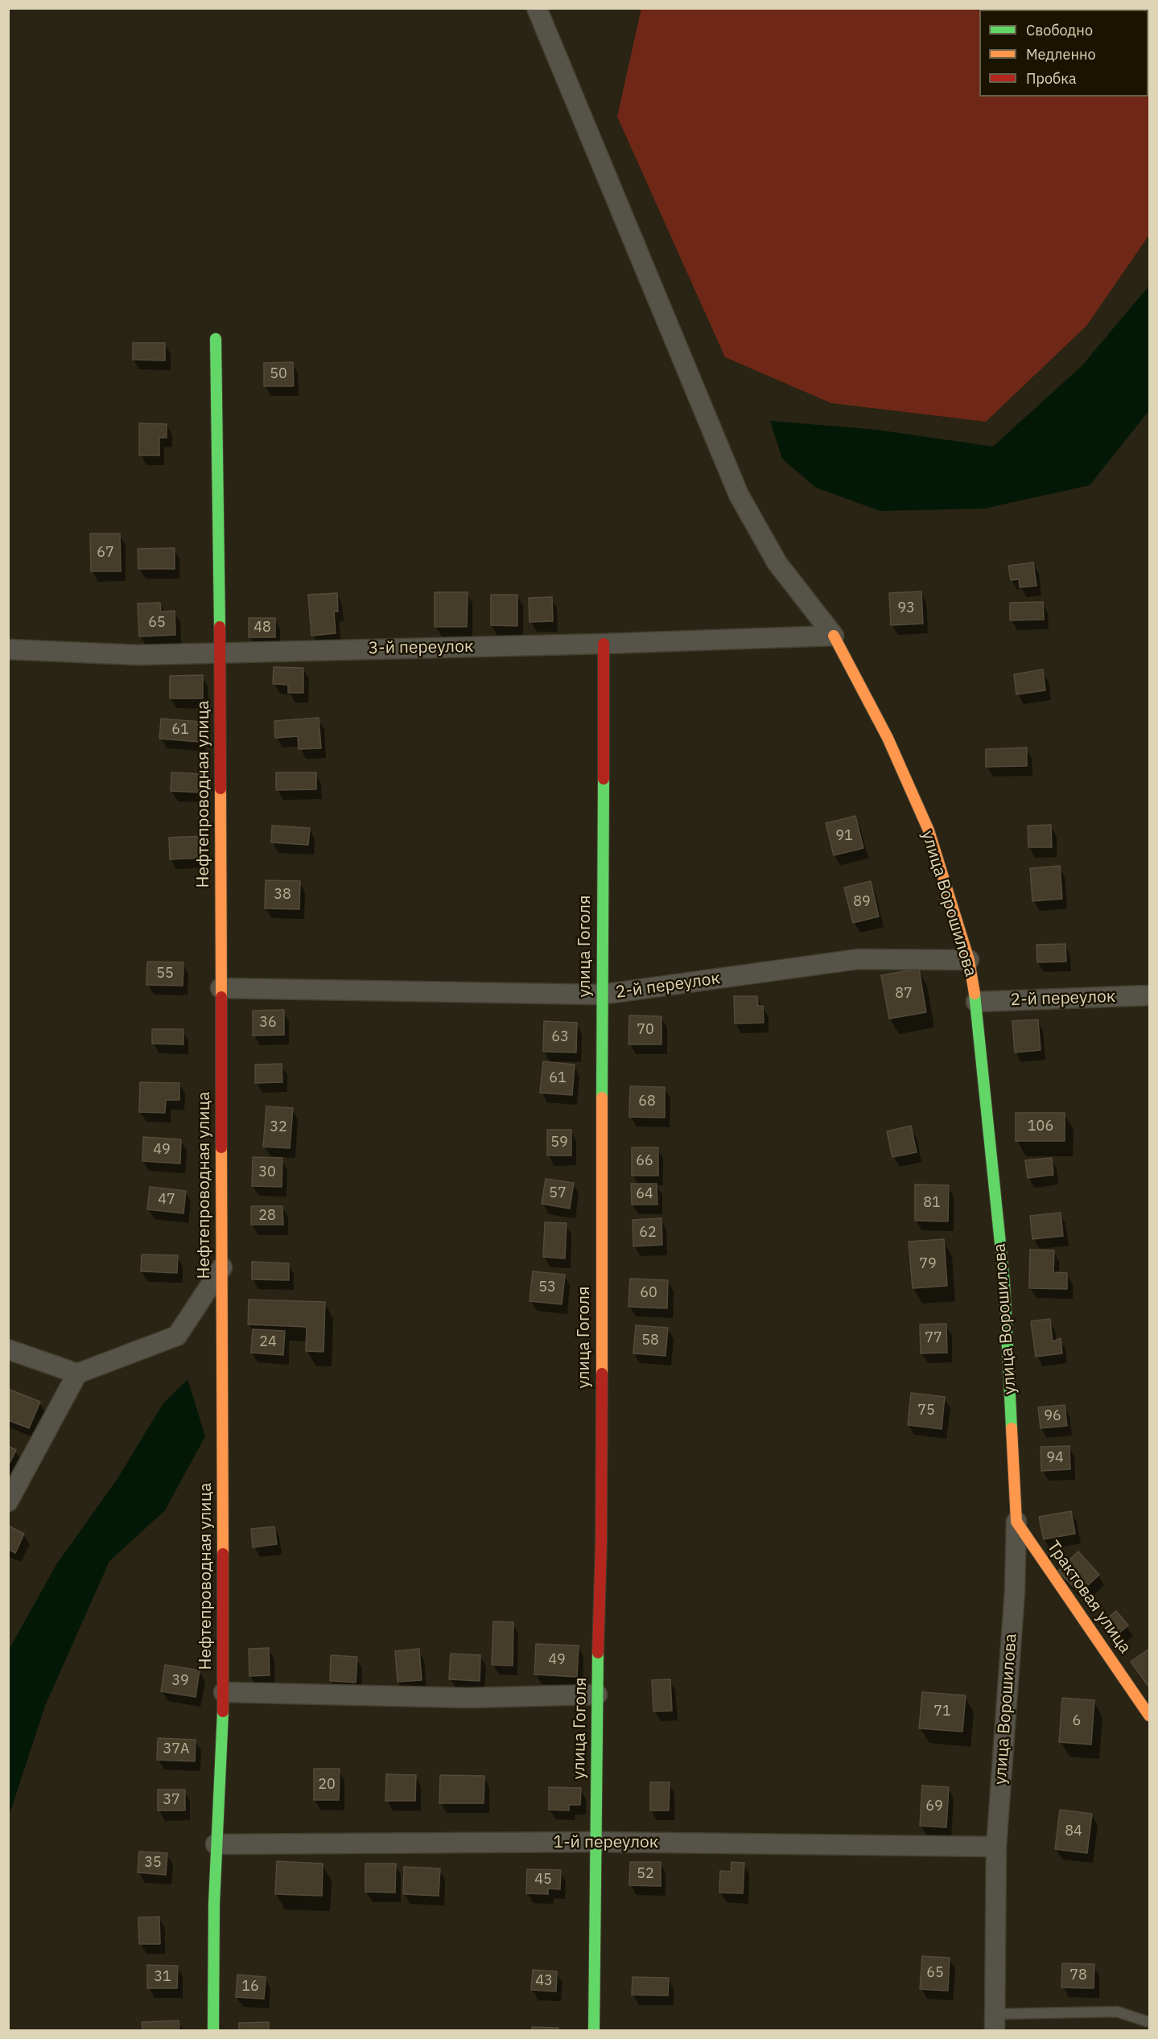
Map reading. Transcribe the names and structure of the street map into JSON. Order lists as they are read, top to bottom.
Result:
{
  "streets": {
    "street": [
      "3-й переулок",
      "Нефтепроводная улица",
      "улица Ворошилова",
      "улица Гоголя",
      "2-й переулок",
      "Трактовая улица",
      "1-й переулок"
    ]
  },
  "crossings": [
    ["3-й переулок", "Нефтепроводная улица"],
    ["3-й переулок", "улица Ворошилова"],
    ["3-й переулок", "улица Гоголя"],
    ["Нефтепроводная улица", "2-й переулок"],
    ["Нефтепроводная улица", "1-й переулок"],
    ["улица Ворошилова", "2-й переулок"],
    ["улица Ворошилова", "Трактовая улица"],
    ["улица Ворошилова", "1-й переулок"],
    ["улица Гоголя", "2-й переулок"],
    ["улица Гоголя", "1-й переулок"]
  ],
  "house_numbers": [
    "50",
    "67",
    "93",
    "65",
    "48",
    "61",
    "91",
    "38",
    "89",
    "55",
    "87",
    "36",
    "70",
    "63",
    "61",
    "68",
    "106",
    "32",
    "59",
    "49",
    "66",
    "30",
    "57",
    "64",
    "47",
    "81",
    "28",
    "62",
    "79",
    "53",
    "60",
    "77",
    "58",
    "24",
    "75",
    "96",
    "94",
    "49",
    "39",
    "71",
    "6",
    "37А",
    "20",
    "37",
    "69",
    "84",
    "35",
    "52",
    "45",
    "65",
    "78",
    "31",
    "43",
    "16"
  ],
  "legend": ["Свободно", "Медленно", "Пробка"]
}
